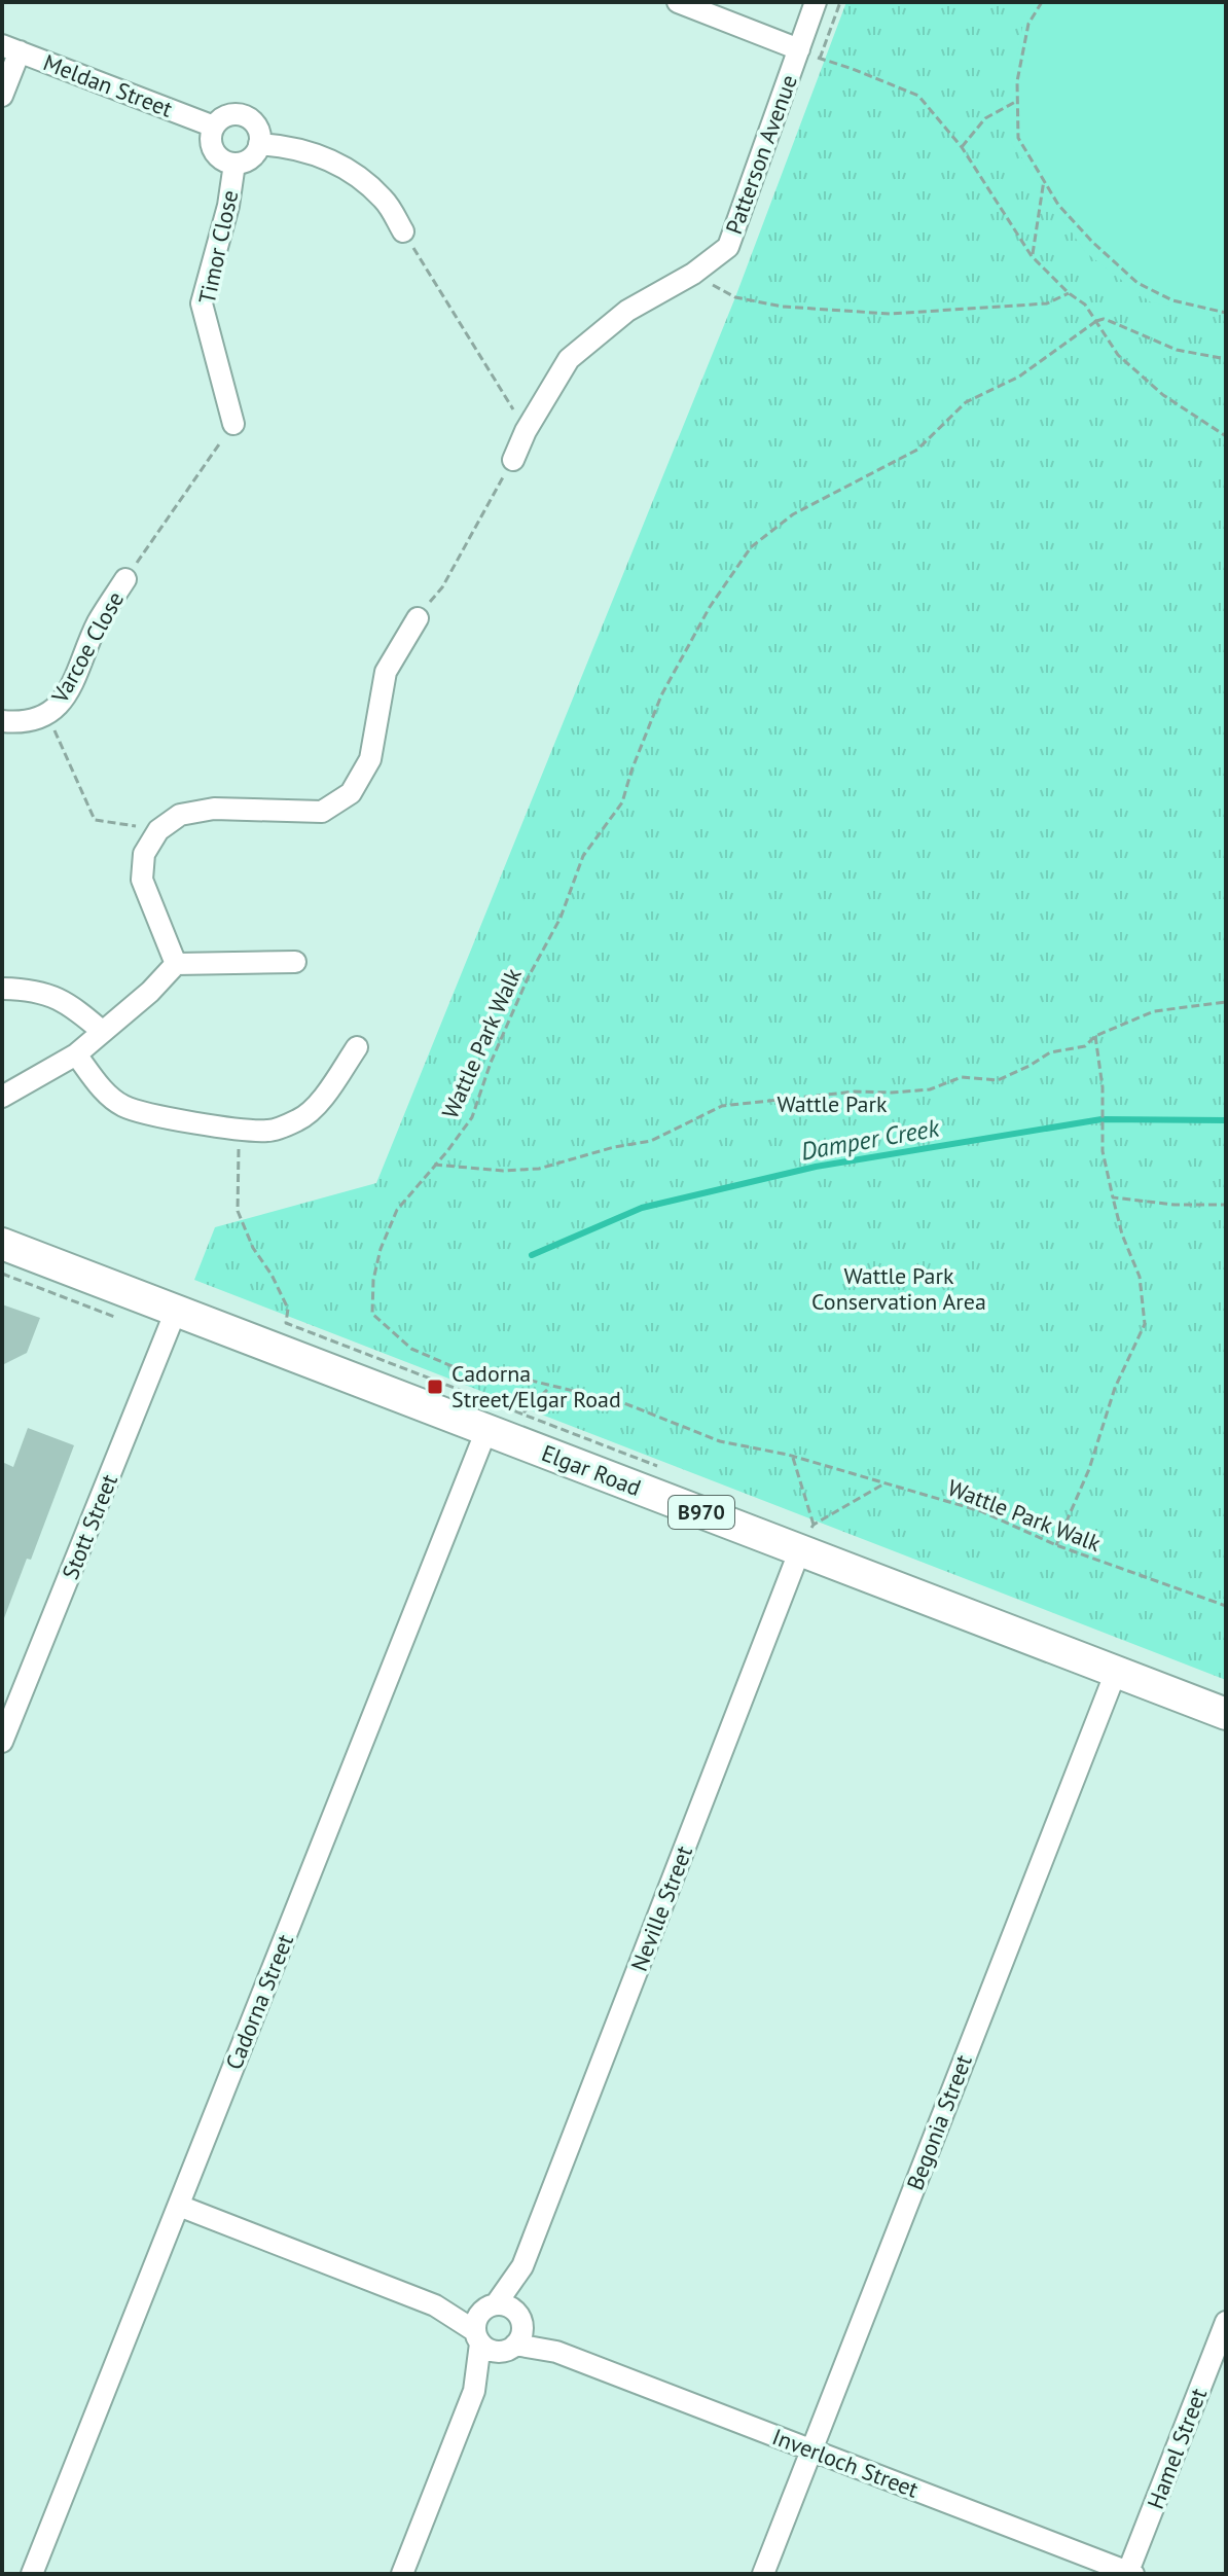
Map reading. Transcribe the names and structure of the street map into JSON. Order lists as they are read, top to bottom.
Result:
{
  "streets": {
    "main road": ["Elgar Road", "B970"],
    "street": [
      "Meldan Street",
      "Patterson Avenue",
      "Timor Close",
      "Varcoe Close",
      "Stott Street",
      "Neville Street",
      "Cadorna Street",
      "Begonia Street",
      "Hamel Street",
      "Inverloch Street"
    ],
    "path": ["Wattle Park Walk"]
  },
  "crossings": [
    ["Meldan Street", "Timor Close"],
    ["Elgar Road", "Stott Street"],
    ["Elgar Road", "Neville Street"],
    ["Elgar Road", "Cadorna Street"],
    ["Elgar Road", "Begonia Street"],
    ["Neville Street", "Inverloch Street"],
    ["Begonia Street", "Inverloch Street"],
    ["Hamel Street", "Inverloch Street"]
  ],
  "water": ["Damper Creek"],
  "parks": ["Wattle Park", "Wattle Park Conservation Area"],
  "places": {
    "transit": ["Cadorna Street/Elgar Road"]
  }
}
